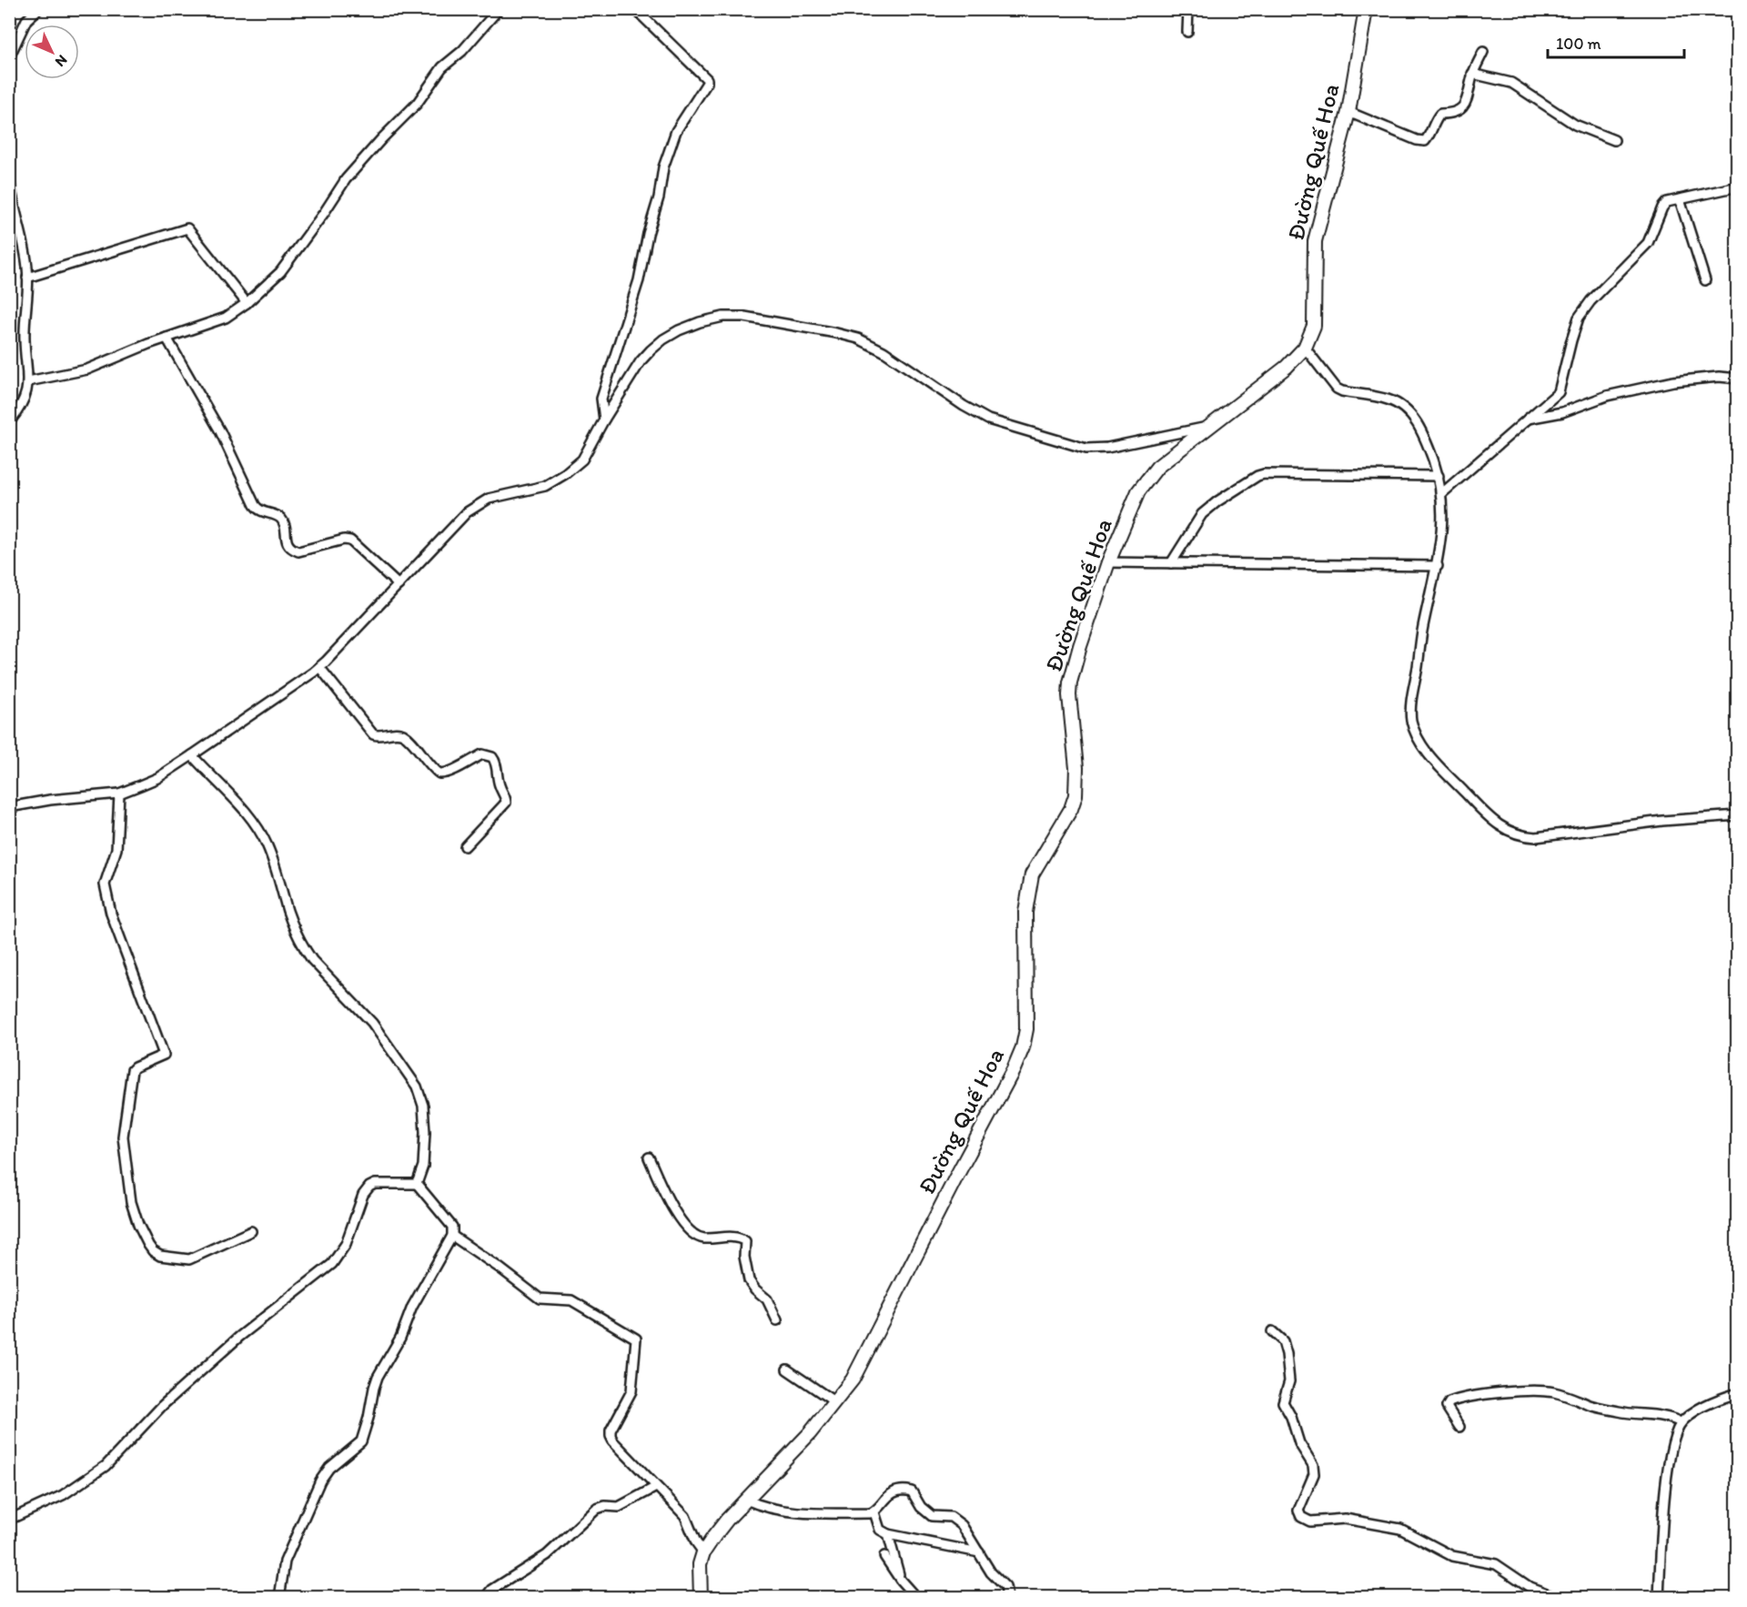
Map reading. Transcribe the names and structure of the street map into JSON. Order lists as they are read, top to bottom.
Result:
{
  "streets": {
    "street": ["Đường Quế Hoa"]
  },
  "scale_bar": "100 m",
  "north": "bottom right"
}
